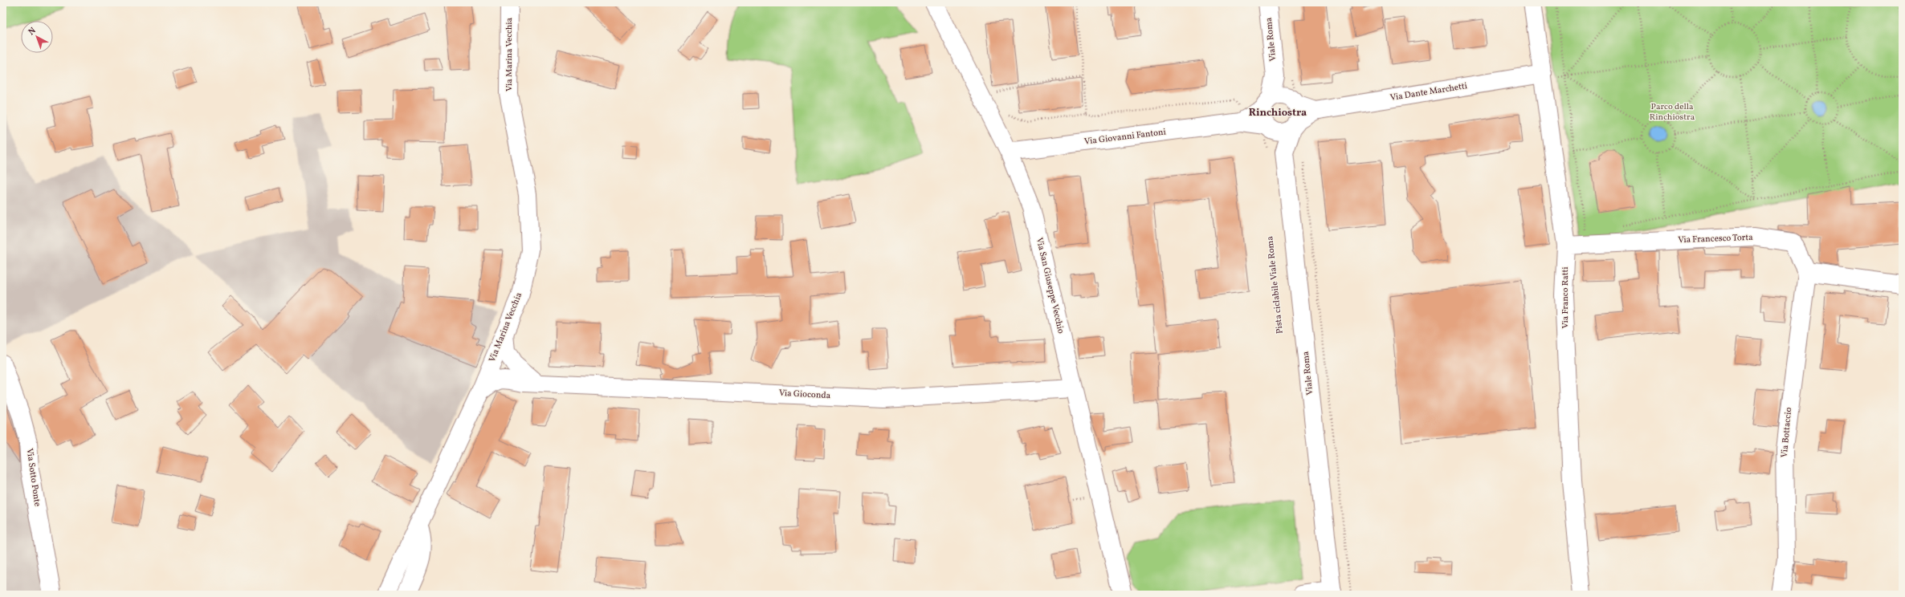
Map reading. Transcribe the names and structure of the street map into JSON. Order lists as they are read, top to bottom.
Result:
{
  "streets": {
    "street": [
      "Viale Roma",
      "Via Marina Vecchia",
      "Via Dante Marchetti",
      "Via Giovanni Fantoni",
      "Via Francesco Torta",
      "Via San Giuseppe Vecchio",
      "Via Franco Ratti",
      "Via Gioconda",
      "Via Bottaccio",
      "Via Sotto Ponte"
    ]
  },
  "crossings": [
    ["Viale Roma", "Via Giovanni Fantoni"],
    ["Via Marina Vecchia", "Via Gioconda"],
    ["Via Dante Marchetti", "Via Franco Ratti"],
    ["Via Giovanni Fantoni", "Via San Giuseppe Vecchio"],
    ["Via Francesco Torta", "Via Franco Ratti"],
    ["Via Francesco Torta", "Via Bottaccio"],
    ["Via San Giuseppe Vecchio", "Via Gioconda"]
  ],
  "districts": ["Rinchiostra"],
  "parks": ["Parco della Rinchiostra"],
  "north": "top left"
}
